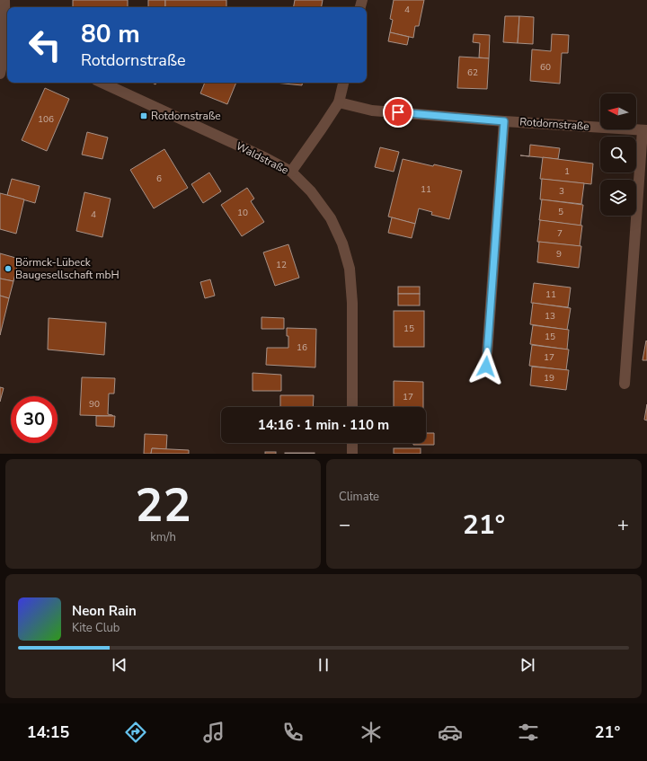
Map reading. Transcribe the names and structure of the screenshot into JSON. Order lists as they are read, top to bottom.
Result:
{
  "streets": {
    "street": ["Rotdornstraße", "Waldstraße"]
  },
  "places": {
    "transit": ["Rotdornstraße"],
    "other": ["Börmck-Lübeck Baugesellschaft mbH"]
  },
  "house_numbers": [
    "4",
    "60",
    "62",
    "106",
    "1",
    "6",
    "11",
    "3",
    "5",
    "10",
    "4",
    "7",
    "9",
    "12",
    "11",
    "13",
    "15",
    "15",
    "16",
    "17",
    "19",
    "17",
    "90"
  ],
  "north": "left",
  "page": {
    "turn": ["80 m", "Rotdornstraße"],
    "limit": "30",
    "trip": "14:16 · 1 min · 110 m",
    "tile": [
      ["22", "km/h"],
      "Climate"
    ],
    "heat": ["−", "21°", "+"],
    "song": ["Neon Rain", "Kite Club"],
    "tabs": ["14:15", "21°"]
  }
}
